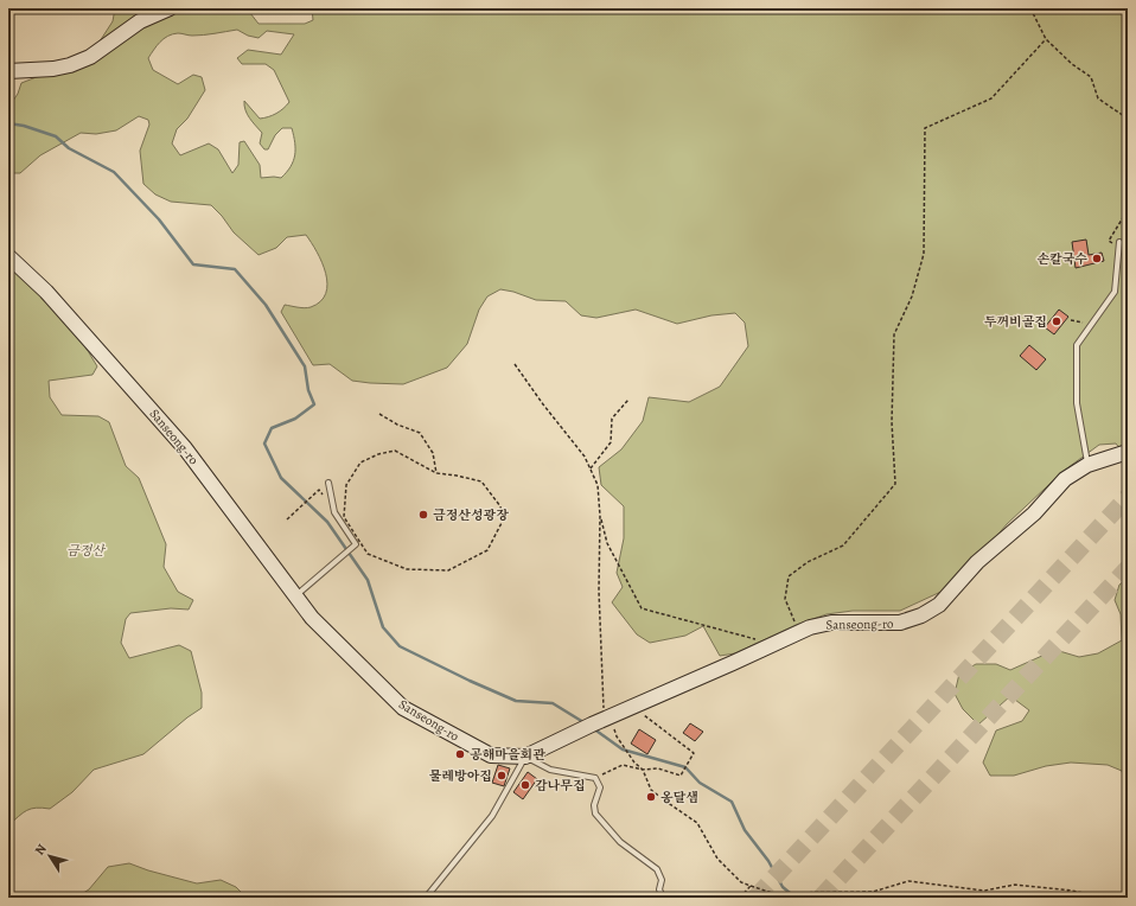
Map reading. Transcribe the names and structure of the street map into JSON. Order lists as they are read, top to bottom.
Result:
{
  "streets": {
    "main road": ["Sanseong-ro"]
  },
  "parks": ["금정산"],
  "places": [
    "손칼국수",
    "두꺼비골집",
    "금정산성광장",
    "공해마을회관",
    "물레방아집",
    "감나무집",
    "옹달샘"
  ],
  "north": "top left"
}
